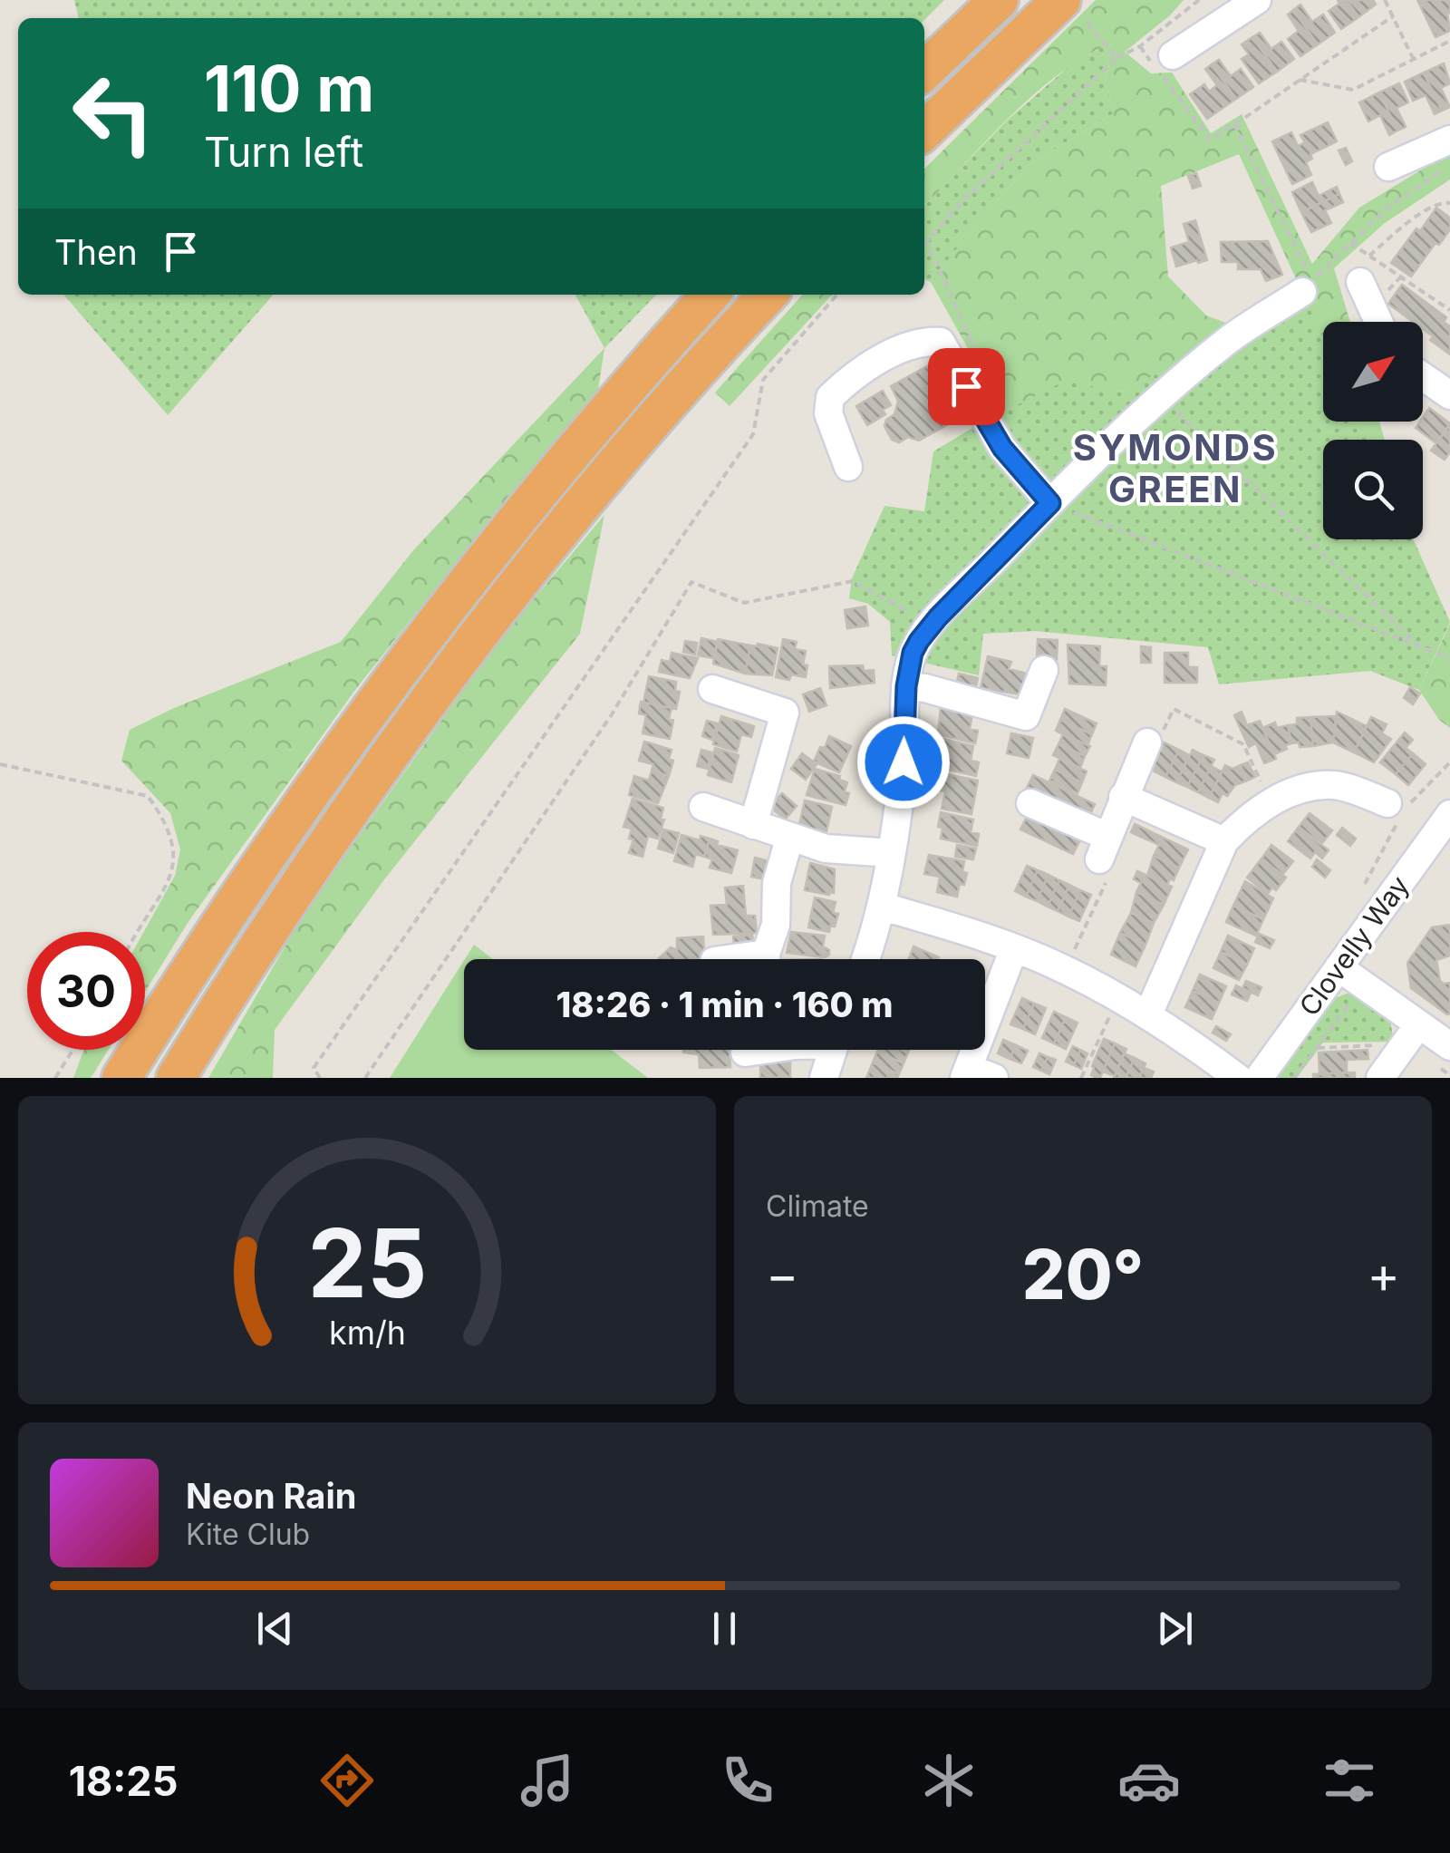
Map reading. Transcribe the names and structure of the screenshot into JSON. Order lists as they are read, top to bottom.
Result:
{
  "streets": {
    "street": ["Clovelly Way"]
  },
  "districts": ["SYMONDS GREEN"],
  "north": "top right",
  "page": {
    "turn": ["110 m", "Turn left"],
    "then": "Then",
    "limit": "30",
    "trip": "18:26 · 1 min · 160 m",
    "tile": "Climate",
    "heat": ["−", "20°", "+"],
    "song": ["Neon Rain", "Kite Club"],
    "tabs": "18:25",
    "gauge": ["25", "km/h"]
  }
}
